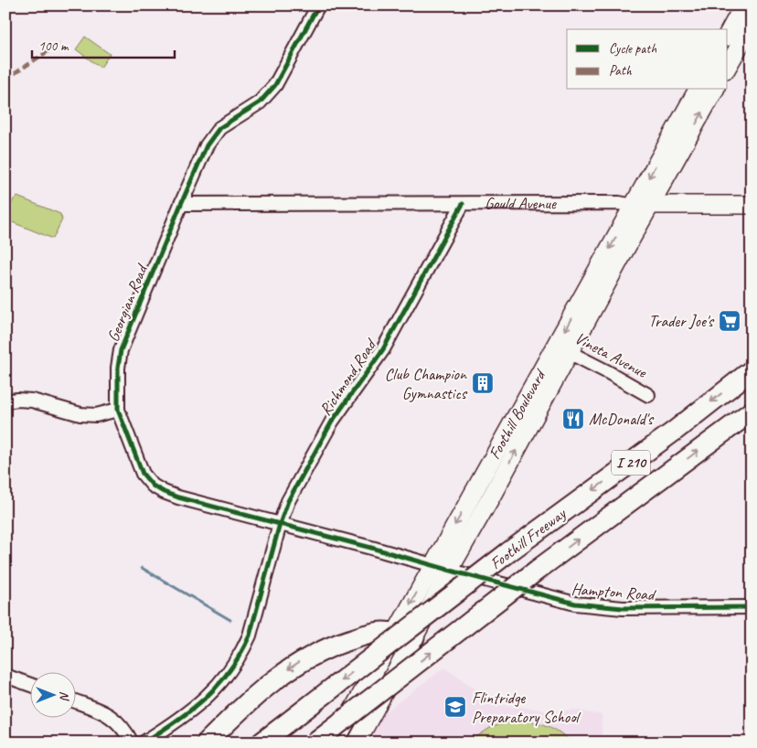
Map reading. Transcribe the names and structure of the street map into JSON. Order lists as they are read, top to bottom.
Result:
{
  "streets": {
    "highway": ["I 210", "Foothill Freeway"],
    "main road": ["Gould Avenue", "Foothill Boulevard"],
    "street": [
      "Georgian Road",
      "Vineta Avenue",
      "Richmond Road",
      "Hampton Road"
    ]
  },
  "crossings": [
    ["Gould Avenue", "Georgian Road"],
    ["Gould Avenue", "Richmond Road"],
    ["Gould Avenue", "Foothill Boulevard"],
    ["Georgian Road", "Richmond Road"],
    ["Georgian Road", "Foothill Boulevard"],
    ["Georgian Road", "Hampton Road"],
    ["Vineta Avenue", "Foothill Boulevard"],
    ["Foothill Boulevard", "Hampton Road"]
  ],
  "places": {
    "supermarket": ["Trader Joe's"],
    "building": ["Club Champion Gymnastics"],
    "restaurant": ["McDonald's"],
    "school or university": ["Flintridge Preparatory School"]
  },
  "legend": ["Cycle path", "Path"],
  "scale_bar": "100 m",
  "north": "right"
}
